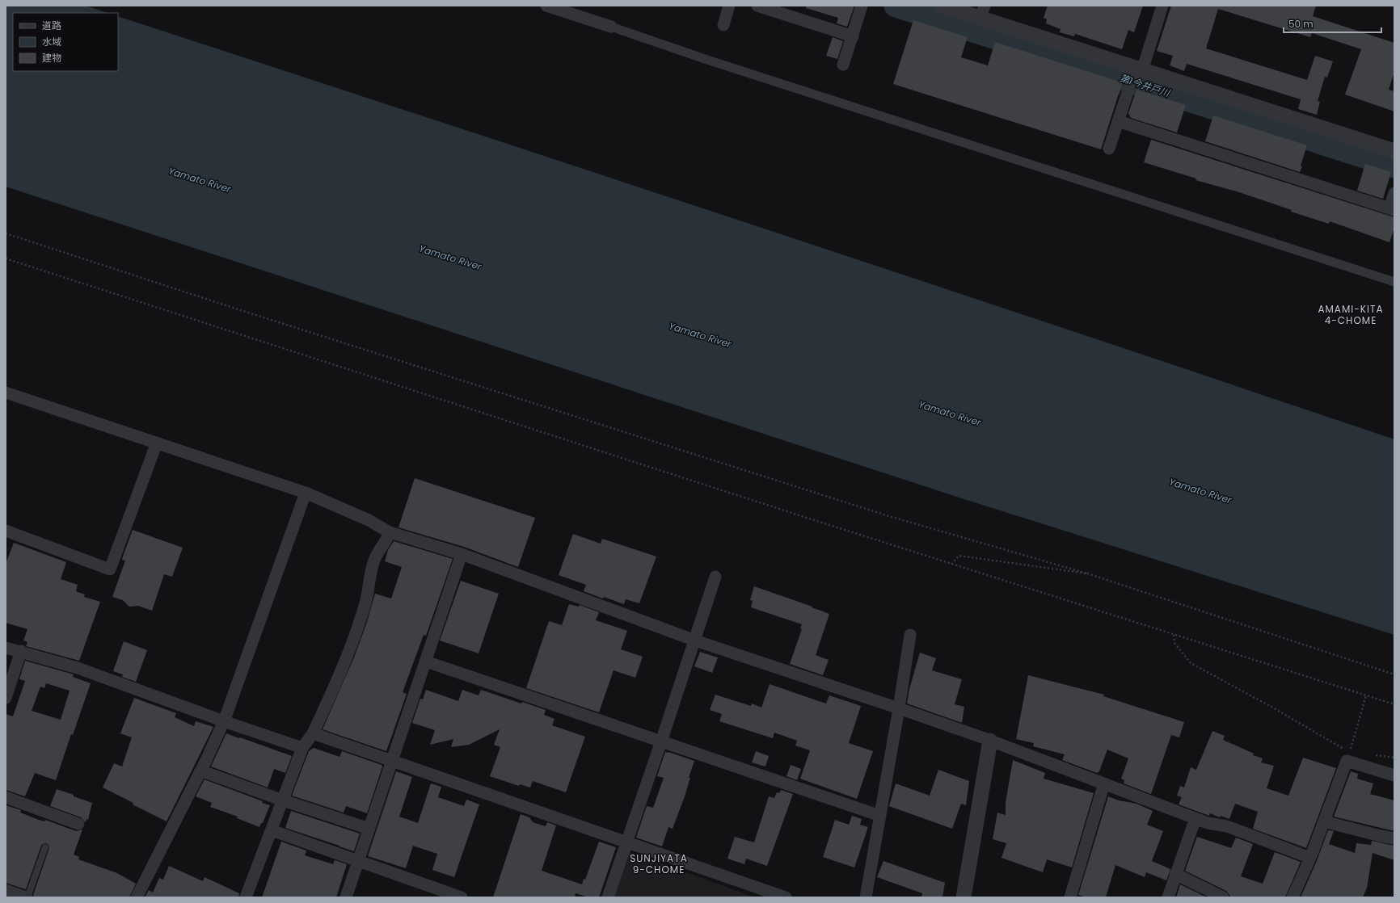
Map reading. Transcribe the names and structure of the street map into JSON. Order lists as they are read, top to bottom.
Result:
{
  "districts": ["AMAMI-KITA 4-CHOME", "SUNJIYATA 9-CHOME"],
  "water": ["第1今井戸川", "Yamato River"],
  "legend": ["道路", "水域", "建物"],
  "scale_bar": "50 m"
}
